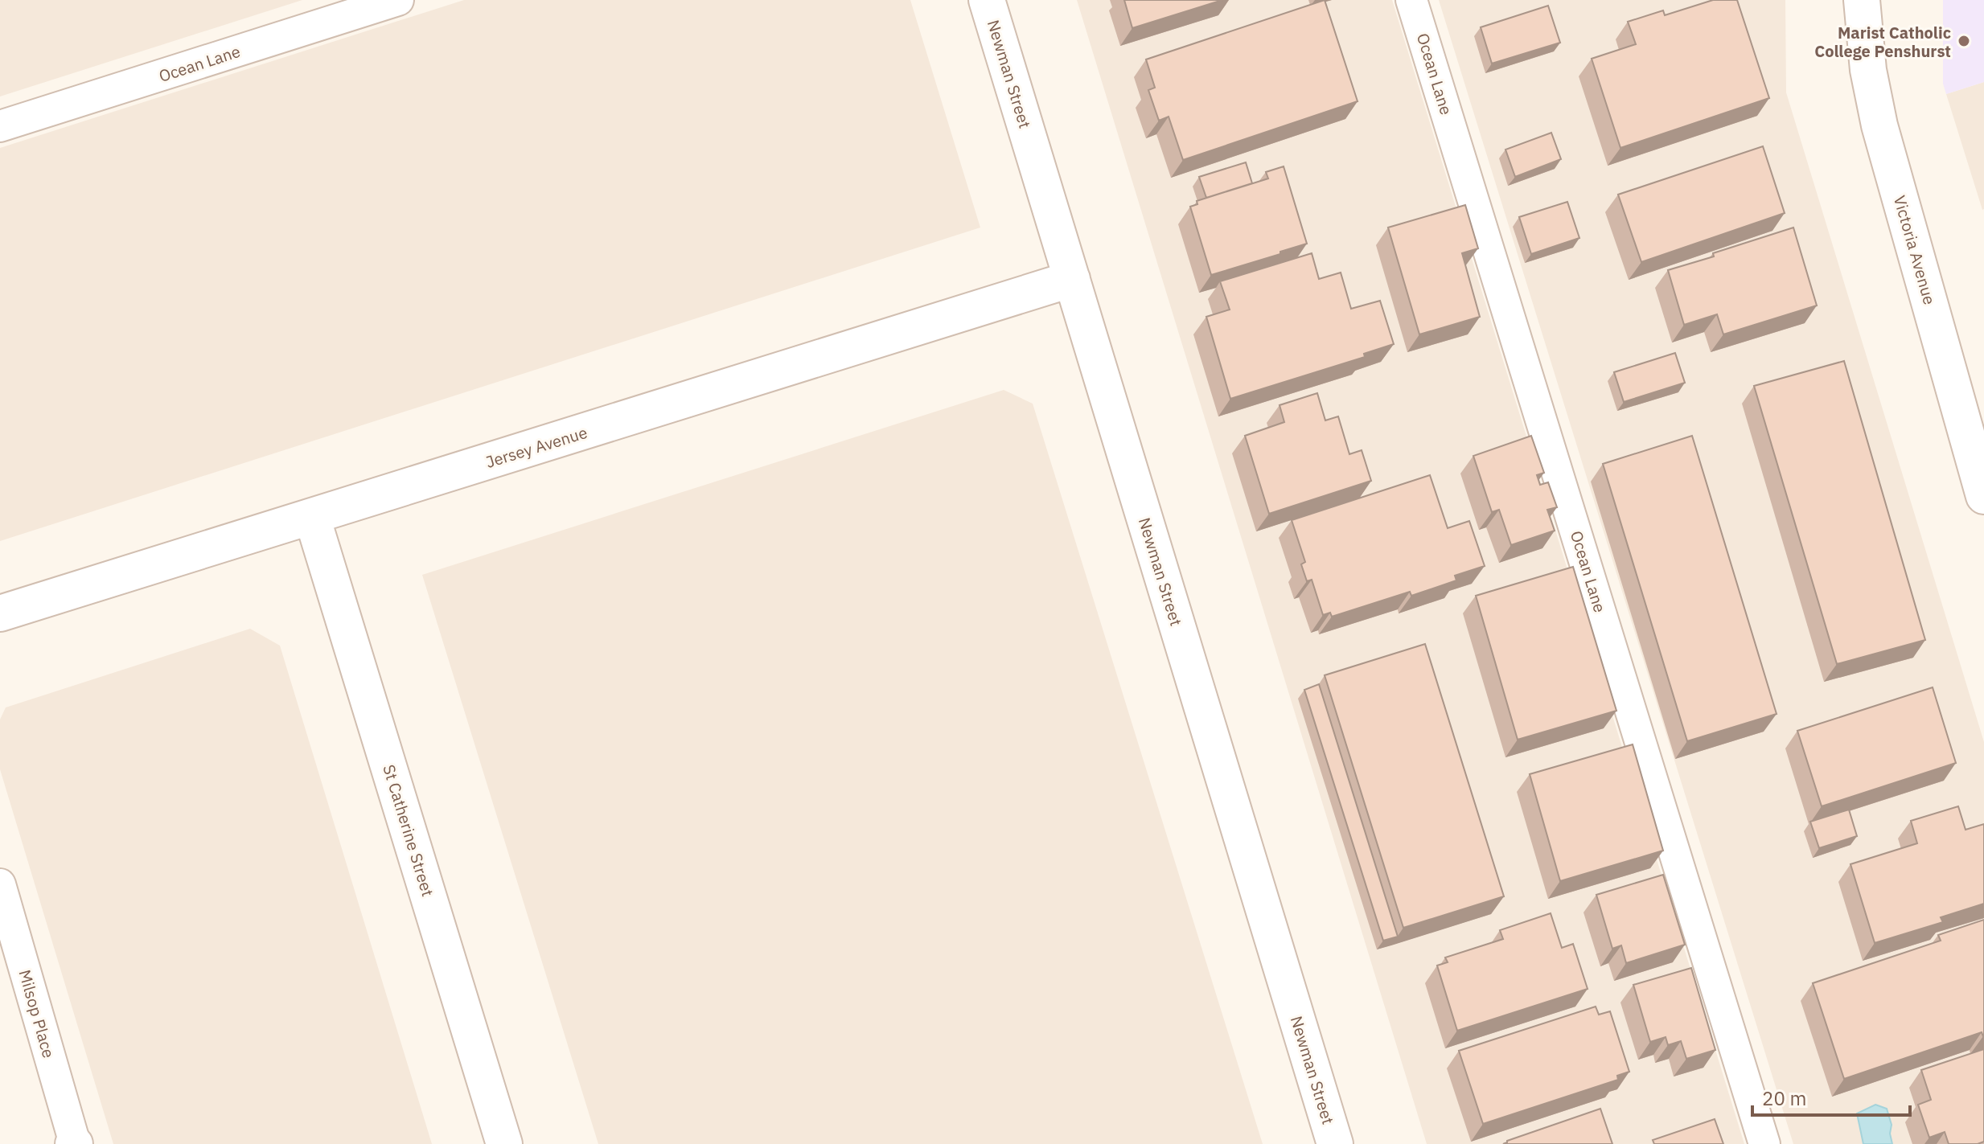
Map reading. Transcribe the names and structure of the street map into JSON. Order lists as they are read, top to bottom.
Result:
{
  "streets": {
    "street": [
      "Newman Street",
      "Victoria Avenue",
      "Jersey Avenue",
      "St Catherine Street"
    ],
    "lane": ["Ocean Lane", "Milsop Place"]
  },
  "crossings": [
    ["Newman Street", "Jersey Avenue"],
    ["Jersey Avenue", "St Catherine Street"]
  ],
  "places": ["Marist Catholic College Penshurst"],
  "scale_bar": "20 m"
}
